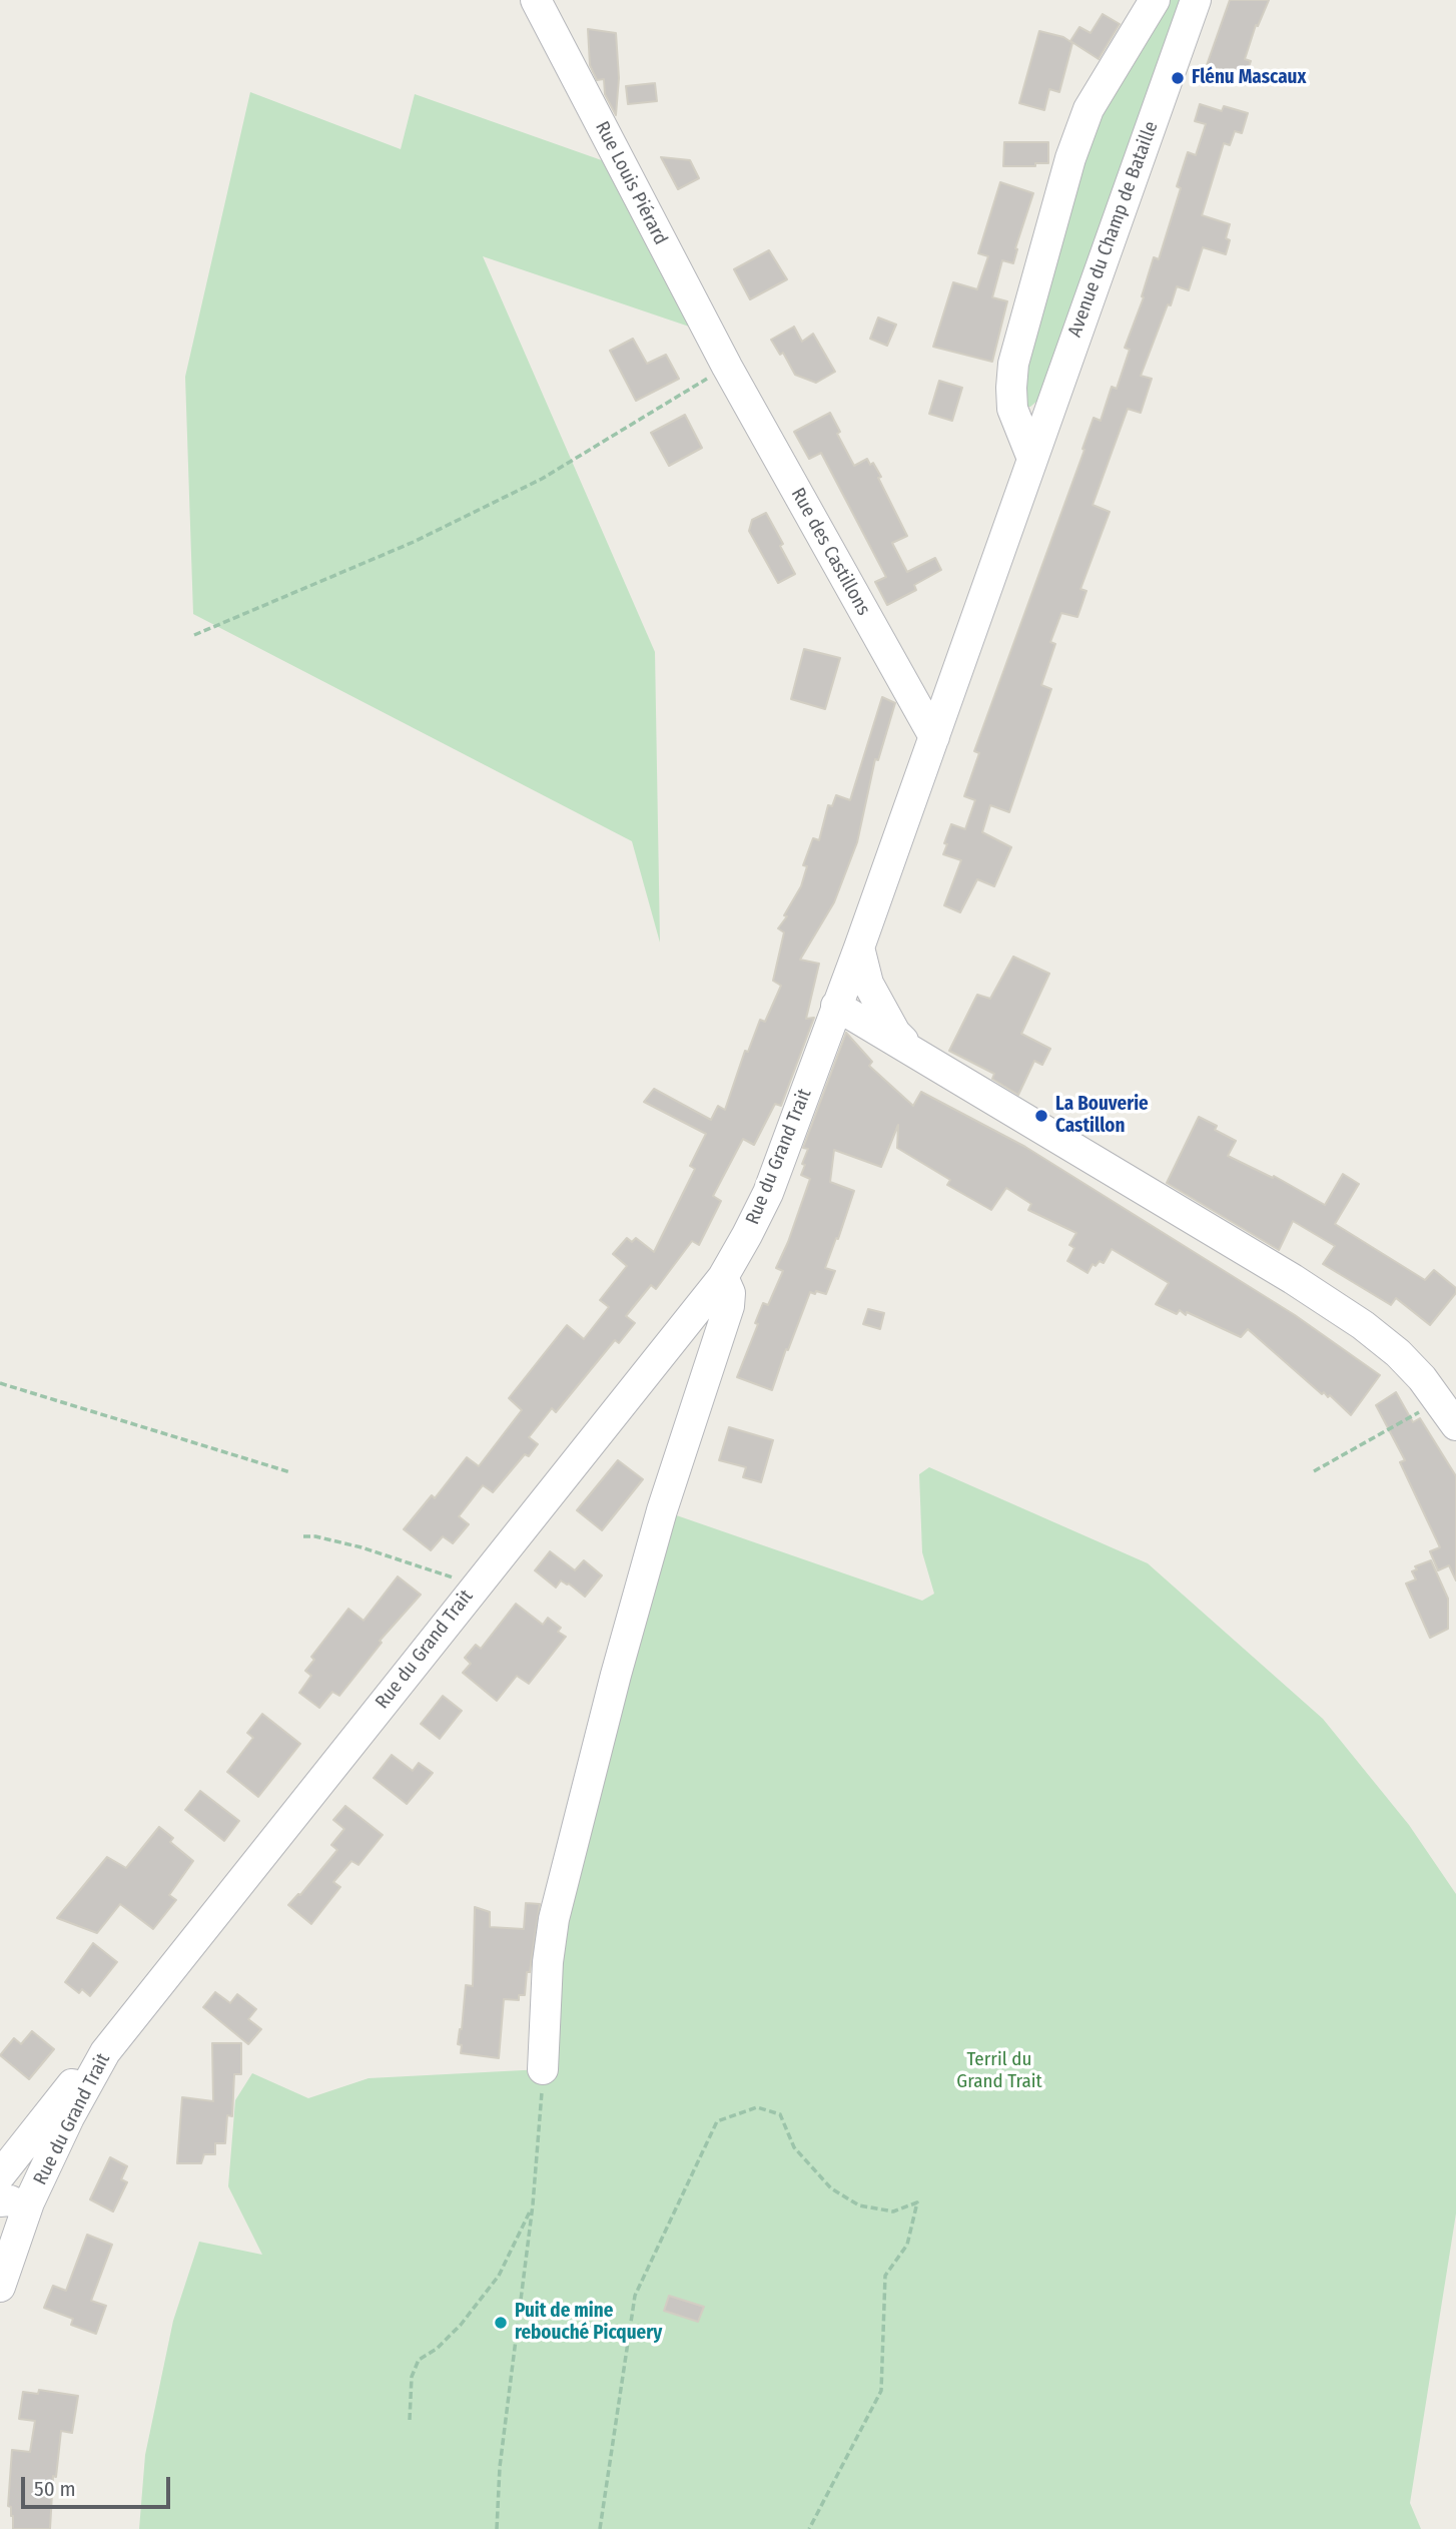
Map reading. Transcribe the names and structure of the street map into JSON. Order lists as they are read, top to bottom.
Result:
{
  "streets": {
    "street": [
      "Rue Louis Piérard",
      "Avenue du Champ de Bataille",
      "Rue des Castillons",
      "Rue du Grand Trait"
    ]
  },
  "crossings": [
    ["Rue Louis Piérard", "Rue des Castillons"],
    ["Avenue du Champ de Bataille", "Rue des Castillons"],
    ["Avenue du Champ de Bataille", "Rue du Grand Trait"],
    ["Rue des Castillons", "Rue du Grand Trait"]
  ],
  "parks": ["Terril du Grand Trait"],
  "places": ["Flénu Mascaux", "La Bouverie Castillon", "Puit de mine rebouché Picquery"],
  "scale_bar": "50 m"
}
